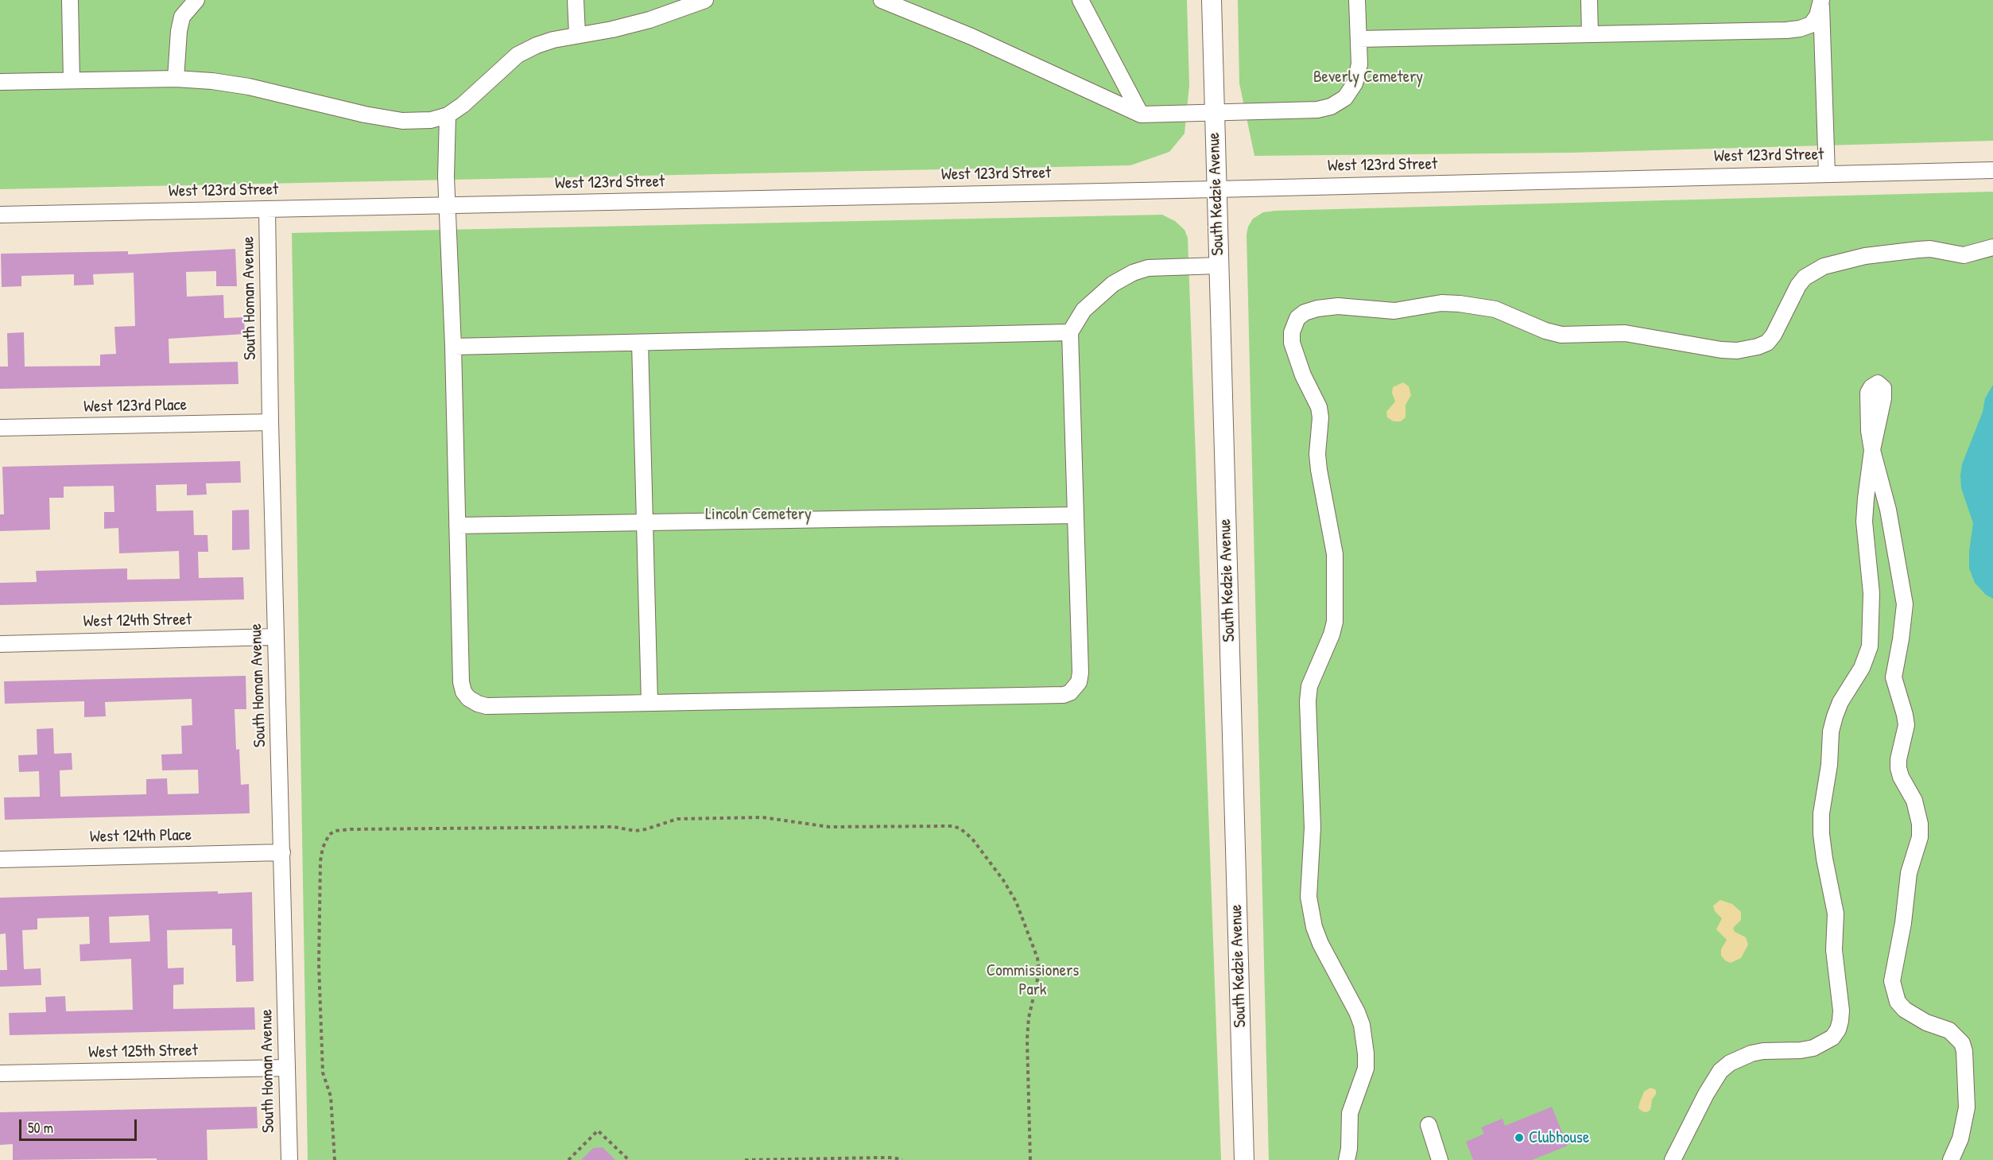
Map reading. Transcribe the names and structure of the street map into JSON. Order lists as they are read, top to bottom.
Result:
{
  "streets": {
    "main road": ["South Kedzie Avenue"],
    "street": [
      "West 123rd Street",
      "South Homan Avenue",
      "West 123rd Place",
      "West 124th Street",
      "West 124th Place",
      "West 125th Street"
    ]
  },
  "crossings": [
    ["West 123rd Street", "South Kedzie Avenue"],
    ["West 123rd Street", "South Homan Avenue"],
    ["South Homan Avenue", "West 123rd Place"],
    ["South Homan Avenue", "West 124th Street"],
    ["South Homan Avenue", "West 124th Place"],
    ["South Homan Avenue", "West 125th Street"]
  ],
  "parks": ["Beverly Cemetery", "Lincoln Cemetery", "Commissioners Park"],
  "places": ["Clubhouse"],
  "scale_bar": "50 m"
}
